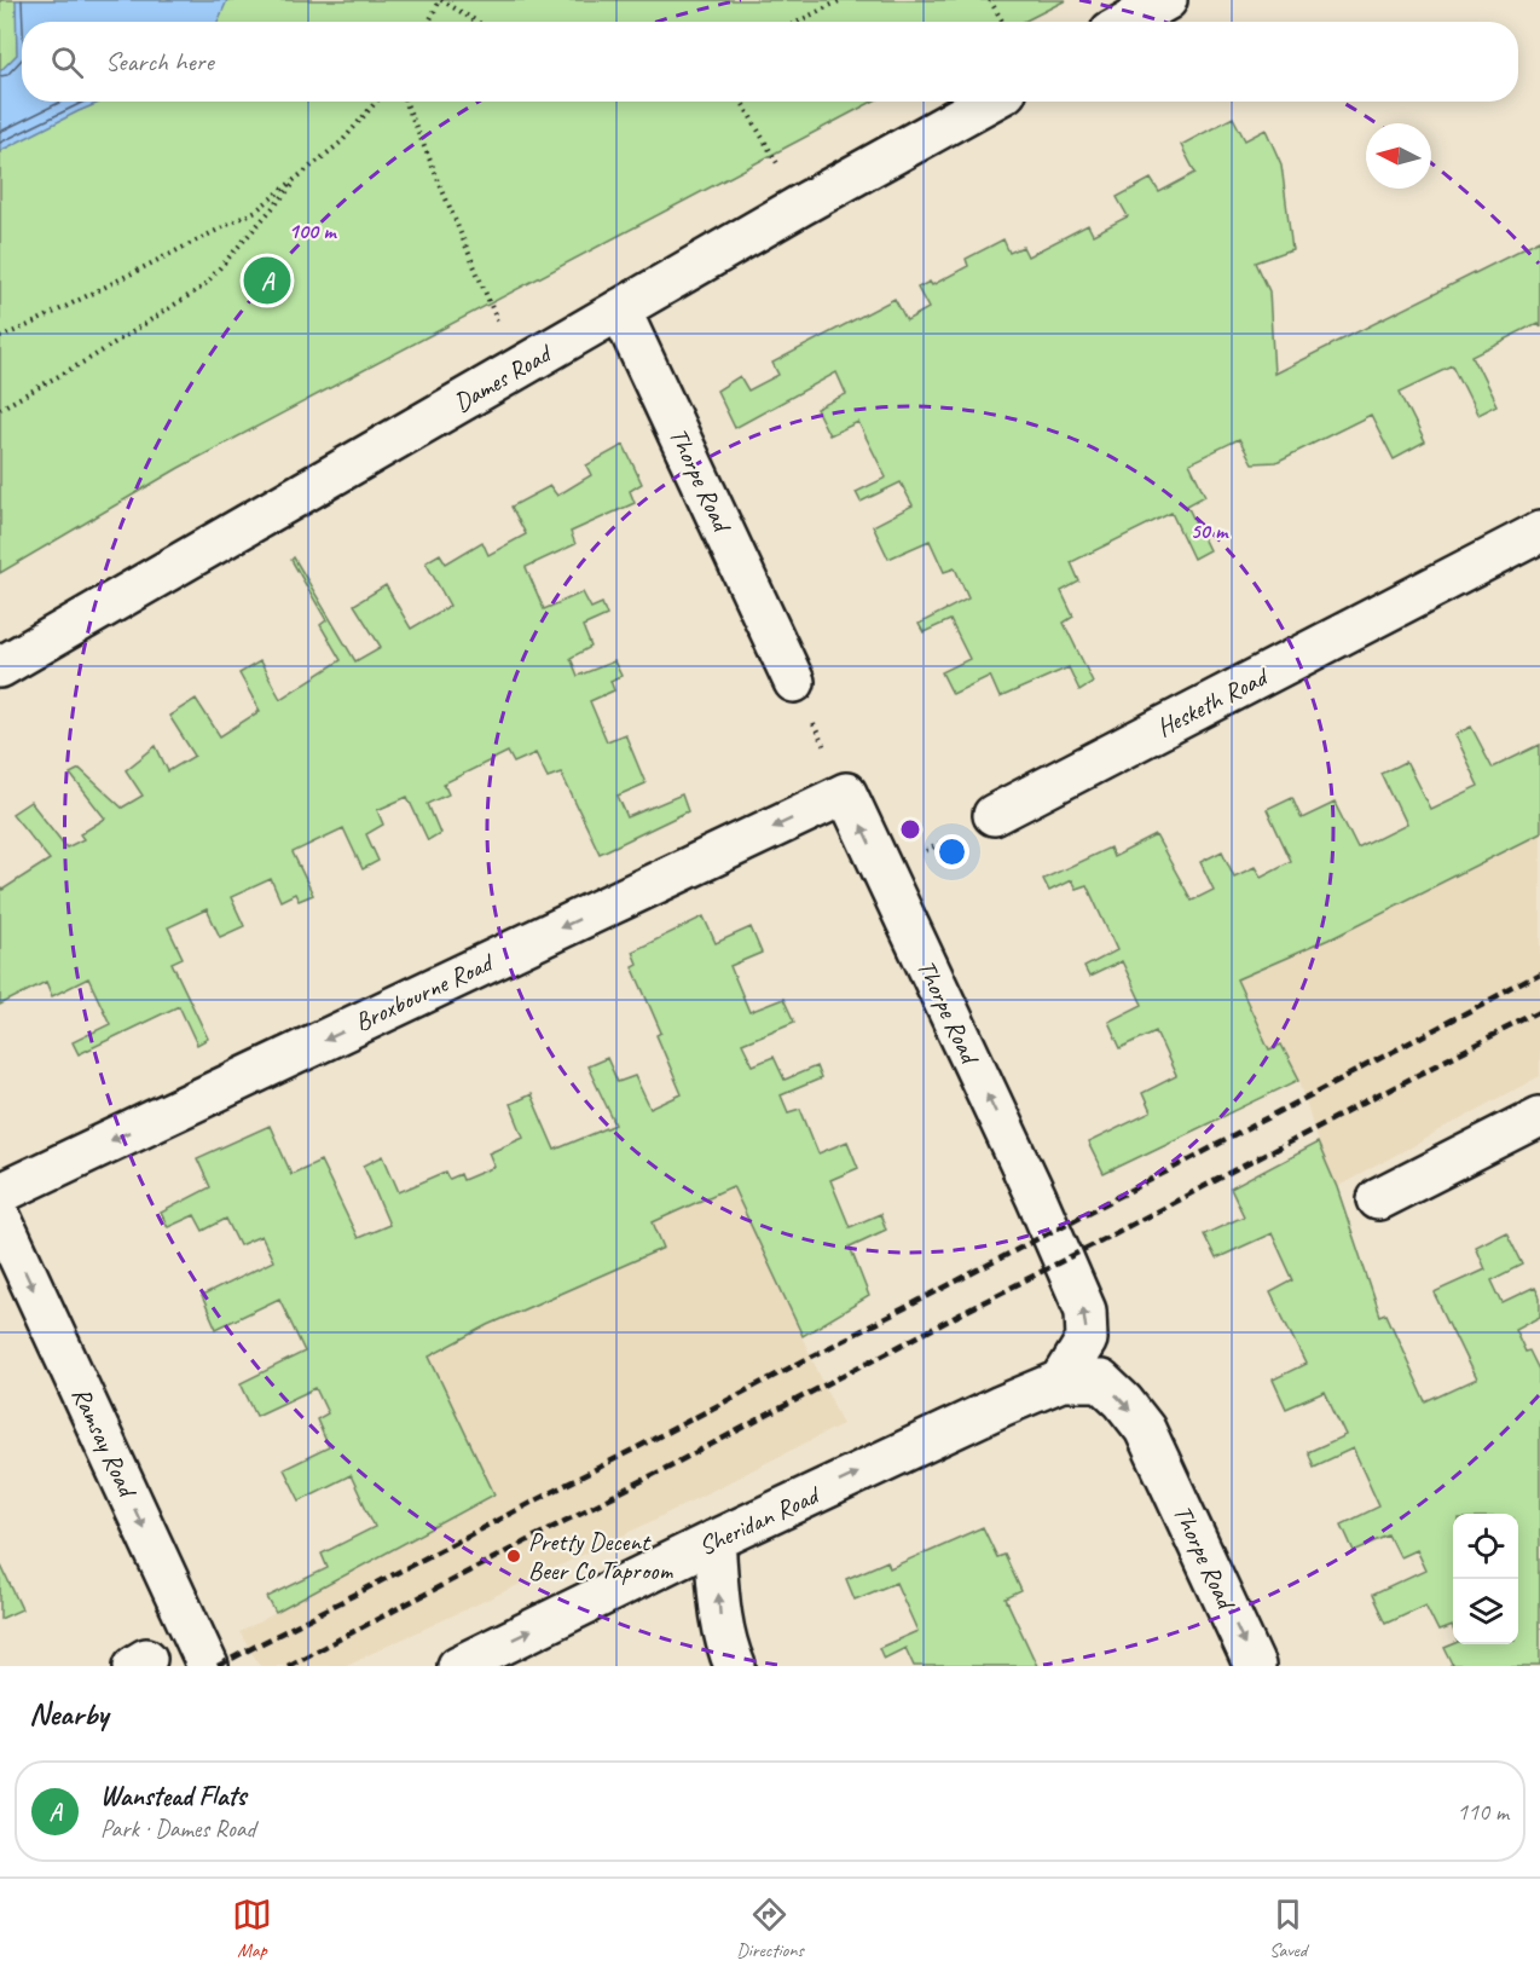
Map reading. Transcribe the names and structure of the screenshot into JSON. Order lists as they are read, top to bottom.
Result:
{
  "streets": {
    "street": [
      "Dames Road",
      "Thorpe Road",
      "Hesketh Road",
      "Broxbourne Road",
      "Ramsay Road",
      "Sheridan Road"
    ]
  },
  "crossings": [
    ["Dames Road", "Thorpe Road"],
    ["Thorpe Road", "Broxbourne Road"],
    ["Thorpe Road", "Sheridan Road"]
  ],
  "one_way": ["Broxbourne Road", "Ramsay Road", "Sheridan Road"],
  "places": ["Pretty Decent Beer Co Taproom"],
  "north": "left",
  "page": {
    "search": "Search here",
    "pins": "A",
    "heading": "Nearby",
    "list": [
      {
        "mark": "A",
        "name": "Wanstead Flats",
        "note": "Park · Dames Road",
        "value": "110 m"
      }
    ],
    "nav": ["Map", "Directions", "Saved"]
  },
  "rings": ["100 m", "50 m"]
}
